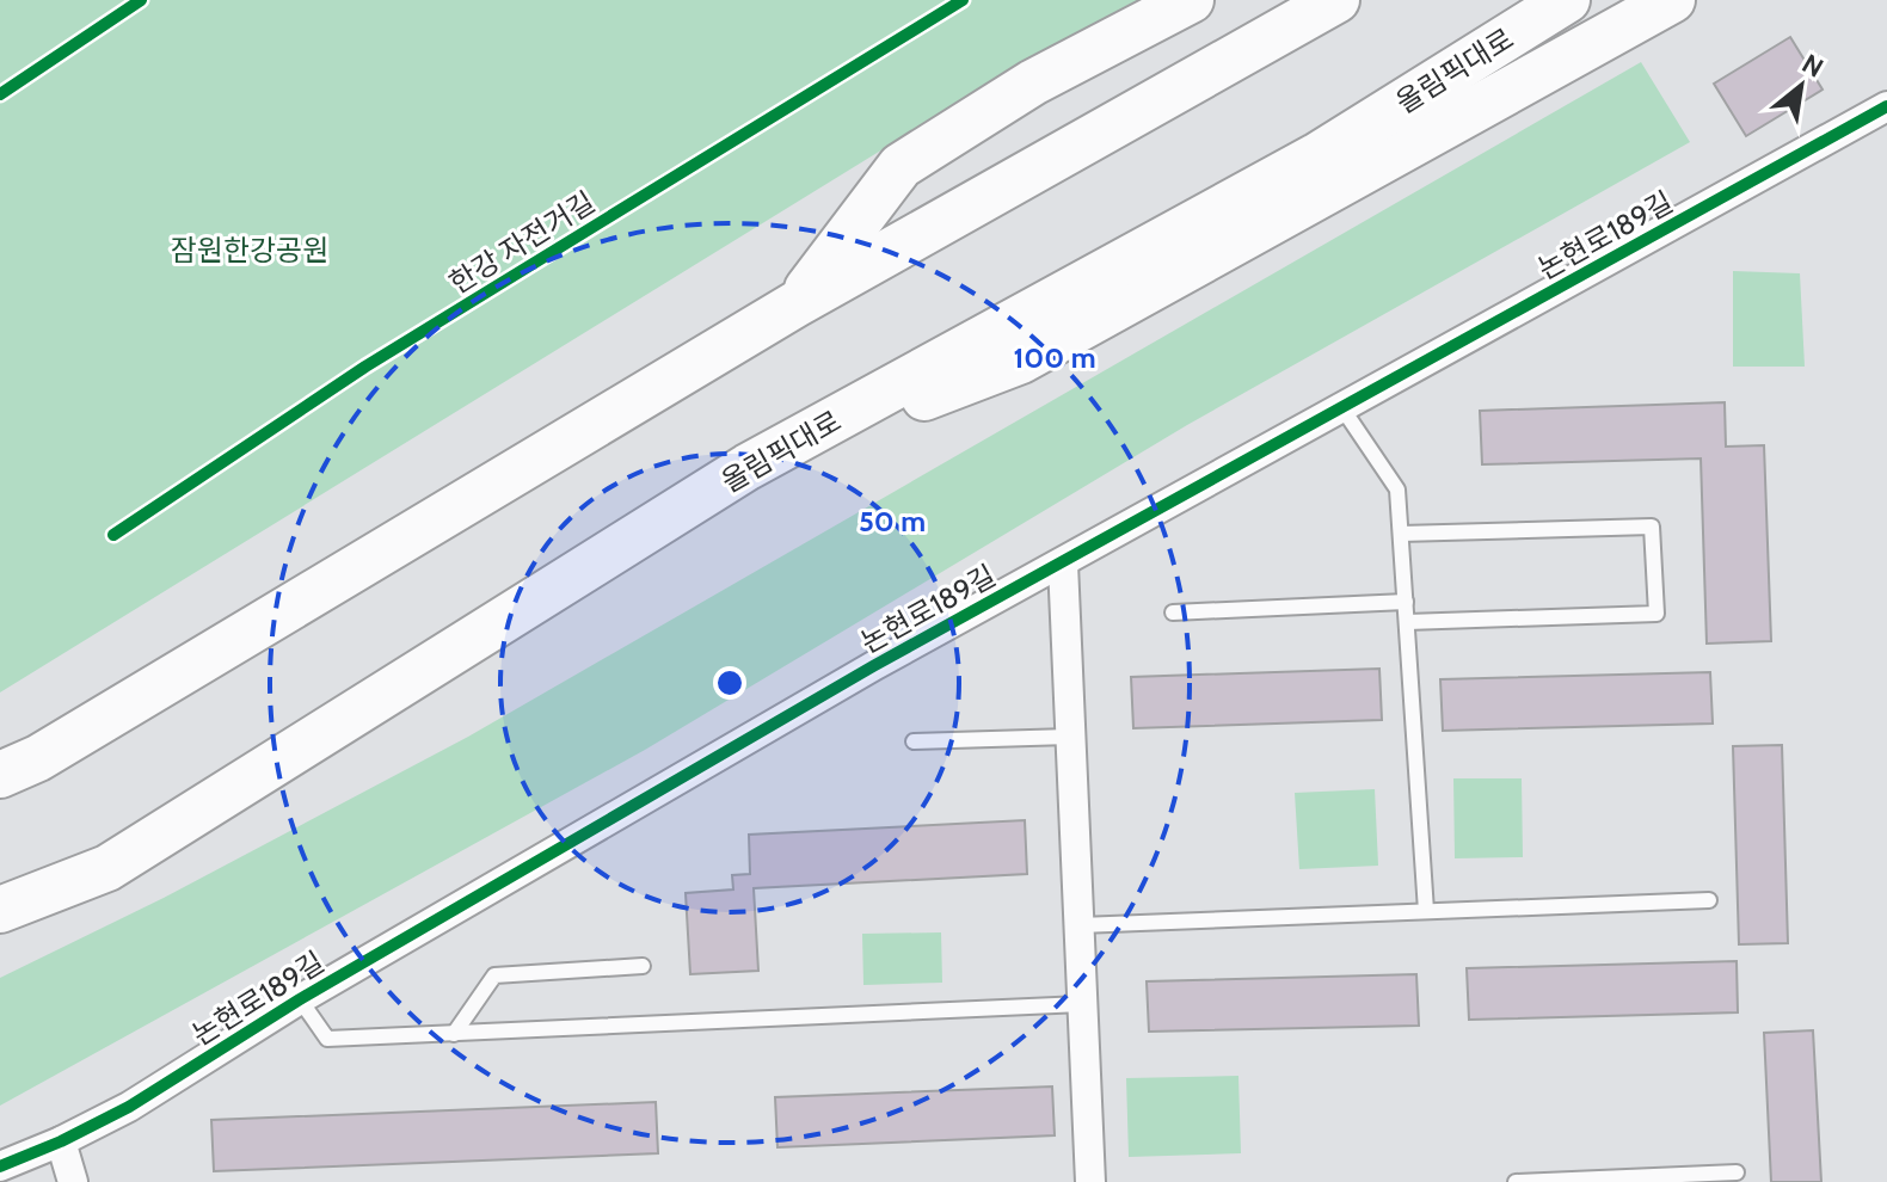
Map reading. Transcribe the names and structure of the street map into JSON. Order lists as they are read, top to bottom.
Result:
{
  "streets": {
    "highway": ["올림픽대로"],
    "street": ["논현로189길"],
    "cycle path": ["한강 자전거길"]
  },
  "parks": ["잠원한강공원"],
  "north": "top right",
  "rings": ["100 m", "50 m"]
}
